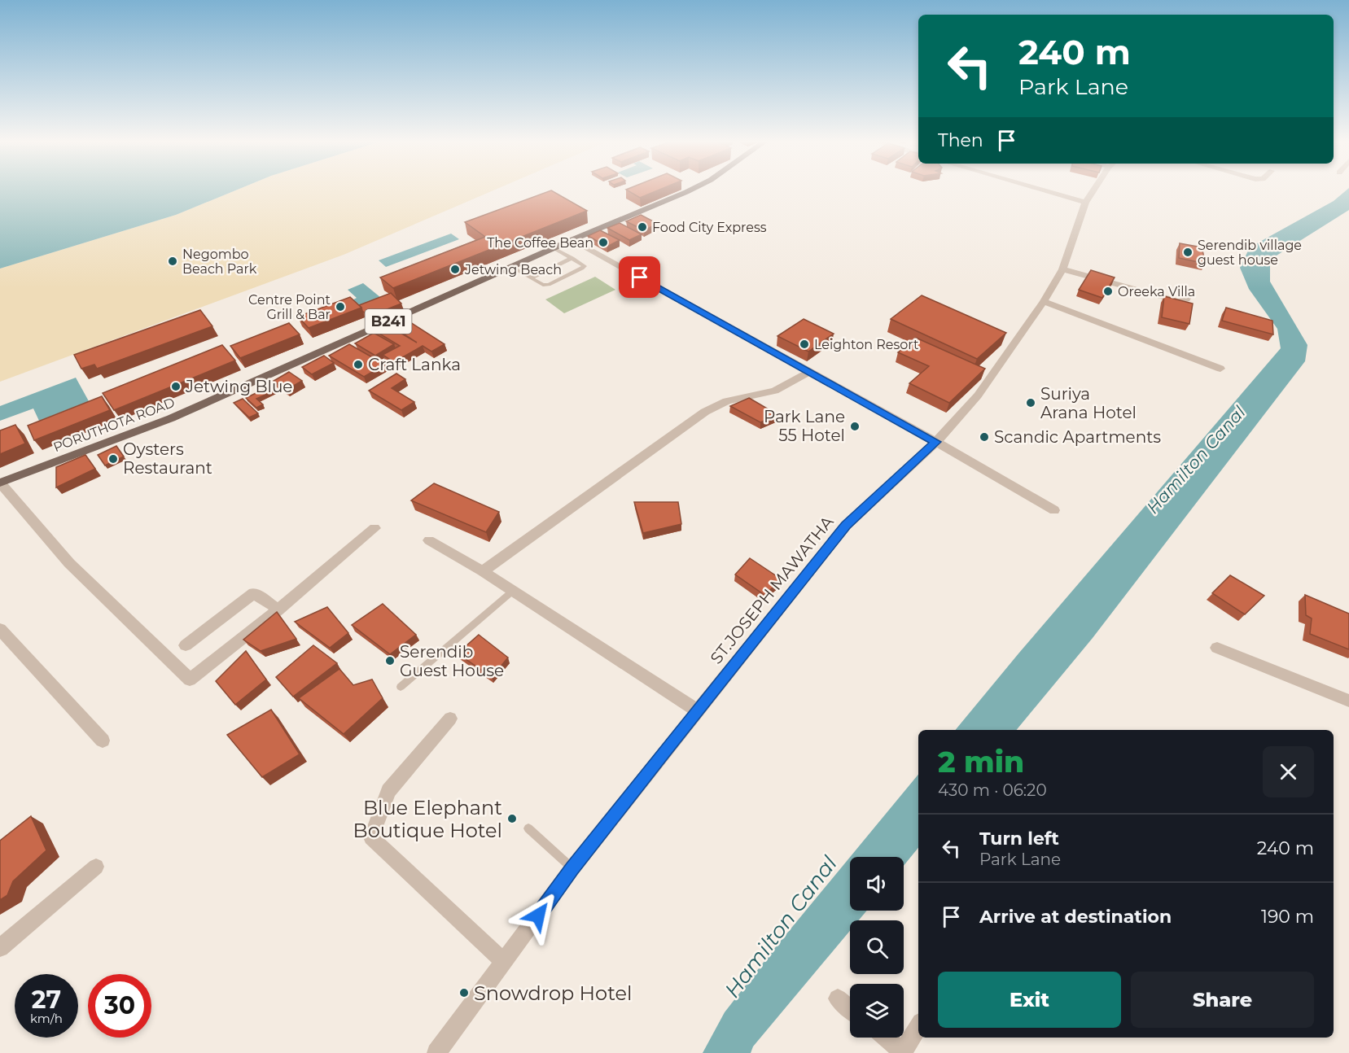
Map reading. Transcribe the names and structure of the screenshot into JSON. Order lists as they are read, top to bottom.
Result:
{
  "streets": {
    "main road": ["B241", "PORUTHOTA ROAD"],
    "street": ["ST.JOSEPH MAWATHA"]
  },
  "water": ["Hamilton Canal"],
  "places": [
    "Food City Express",
    "The Coffee Bean",
    "Serendib village guest house",
    "Negombo Beach Park",
    "Jetwing Beach",
    "Oreeka Villa",
    "Centre Point Grill & Bar",
    "Leighton Resort",
    "Craft Lanka",
    "Jetwing Blue",
    "Suriya Arana Hotel",
    "Park Lane 55 Hotel",
    "Scandic Apartments",
    "Oysters Restaurant",
    "Serendib Guest House",
    "Blue Elephant Boutique Hotel",
    "Snowdrop Hotel"
  ],
  "page": {
    "turn": ["240 m", "Park Lane"],
    "then": "Then",
    "heading": ["2 min", "430 m · 06:20"],
    "list": [
      {
        "name": "Turn left",
        "note": "Park Lane",
        "value": "240 m"
      },
      {
        "name": "Arrive at destination",
        "value": "190 m"
      }
    ],
    "buttons": ["Exit", "Share"],
    "speed": "27 km/h",
    "limit": "30"
  }
}
